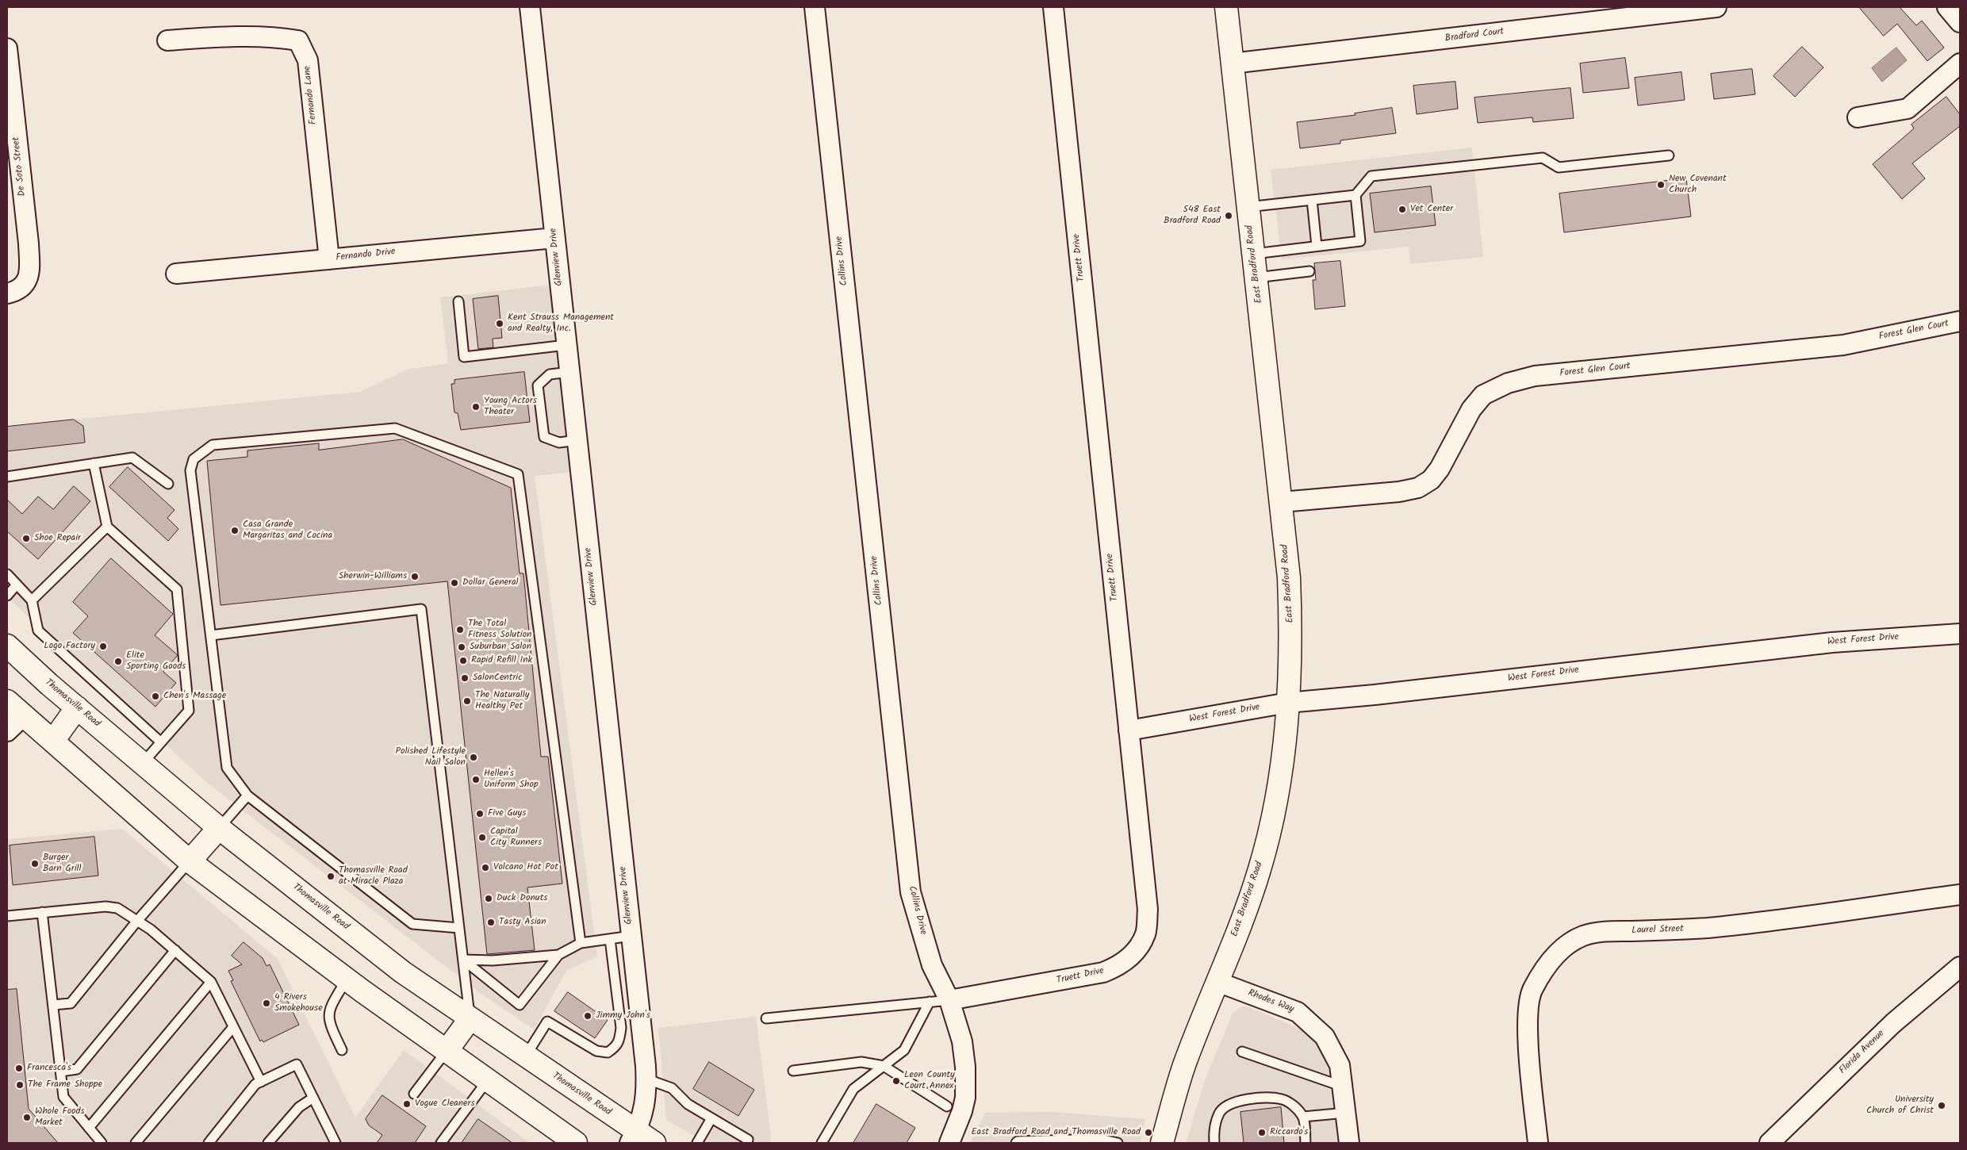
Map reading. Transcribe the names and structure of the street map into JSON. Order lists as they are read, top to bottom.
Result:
{
  "streets": {
    "main road": ["East Bradford Road", "Thomasville Road"],
    "street": [
      "Bradford Court",
      "Fernando Lane",
      "De Soto Street",
      "Fernando Drive",
      "Glenview Drive",
      "Truett Drive",
      "Collins Drive",
      "Forest Glen Court",
      "West Forest Drive",
      "Laurel Street",
      "Rhodes Way",
      "Florida Avenue"
    ]
  },
  "crossings": [
    ["Bradford Court", "East Bradford Road"],
    ["Fernando Lane", "Fernando Drive"],
    ["Fernando Drive", "Glenview Drive"],
    ["Glenview Drive", "Thomasville Road"],
    ["Truett Drive", "Collins Drive"],
    ["Truett Drive", "West Forest Drive"],
    ["East Bradford Road", "Forest Glen Court"],
    ["East Bradford Road", "West Forest Drive"],
    ["East Bradford Road", "Rhodes Way"]
  ],
  "places": [
    "New Covenant Church",
    "Vet Center",
    "548 East Bradford Road",
    "Kent Strauss Management and Realty, Inc.",
    "Young Actors Theater",
    "Casa Grande Margaritas and Cocina",
    "Shoe Repair",
    "Sherwin-Williams",
    "Dollar General",
    "The Total Fitness Solution",
    "Logo Factory",
    "Suburban Salon",
    "Rapid Refill Ink",
    "Elite Sporting Goods",
    "SalonCentric",
    "Chen's Massage",
    "The Naturally Healthy Pet",
    "Polished Lifestyle Nail Salon",
    "Hellen's Uniform Shop",
    "Five Guys",
    "Capital City Runners",
    "Burger Barn Grill",
    "Volcano Hot Pot",
    "Thomasville Road at Miracle Plaza",
    "Duck Donuts",
    "Tasty Asian",
    "4 Rivers Smokehouse",
    "Jimmy John's",
    "Francesca's",
    "Leon County Court Annex",
    "The Frame Shoppe",
    "Vogue Cleaners",
    "University Church of Christ",
    "Whole Foods Market",
    "East Bradford Road and Thomasville Road",
    "Riccardo's"
  ]
}
